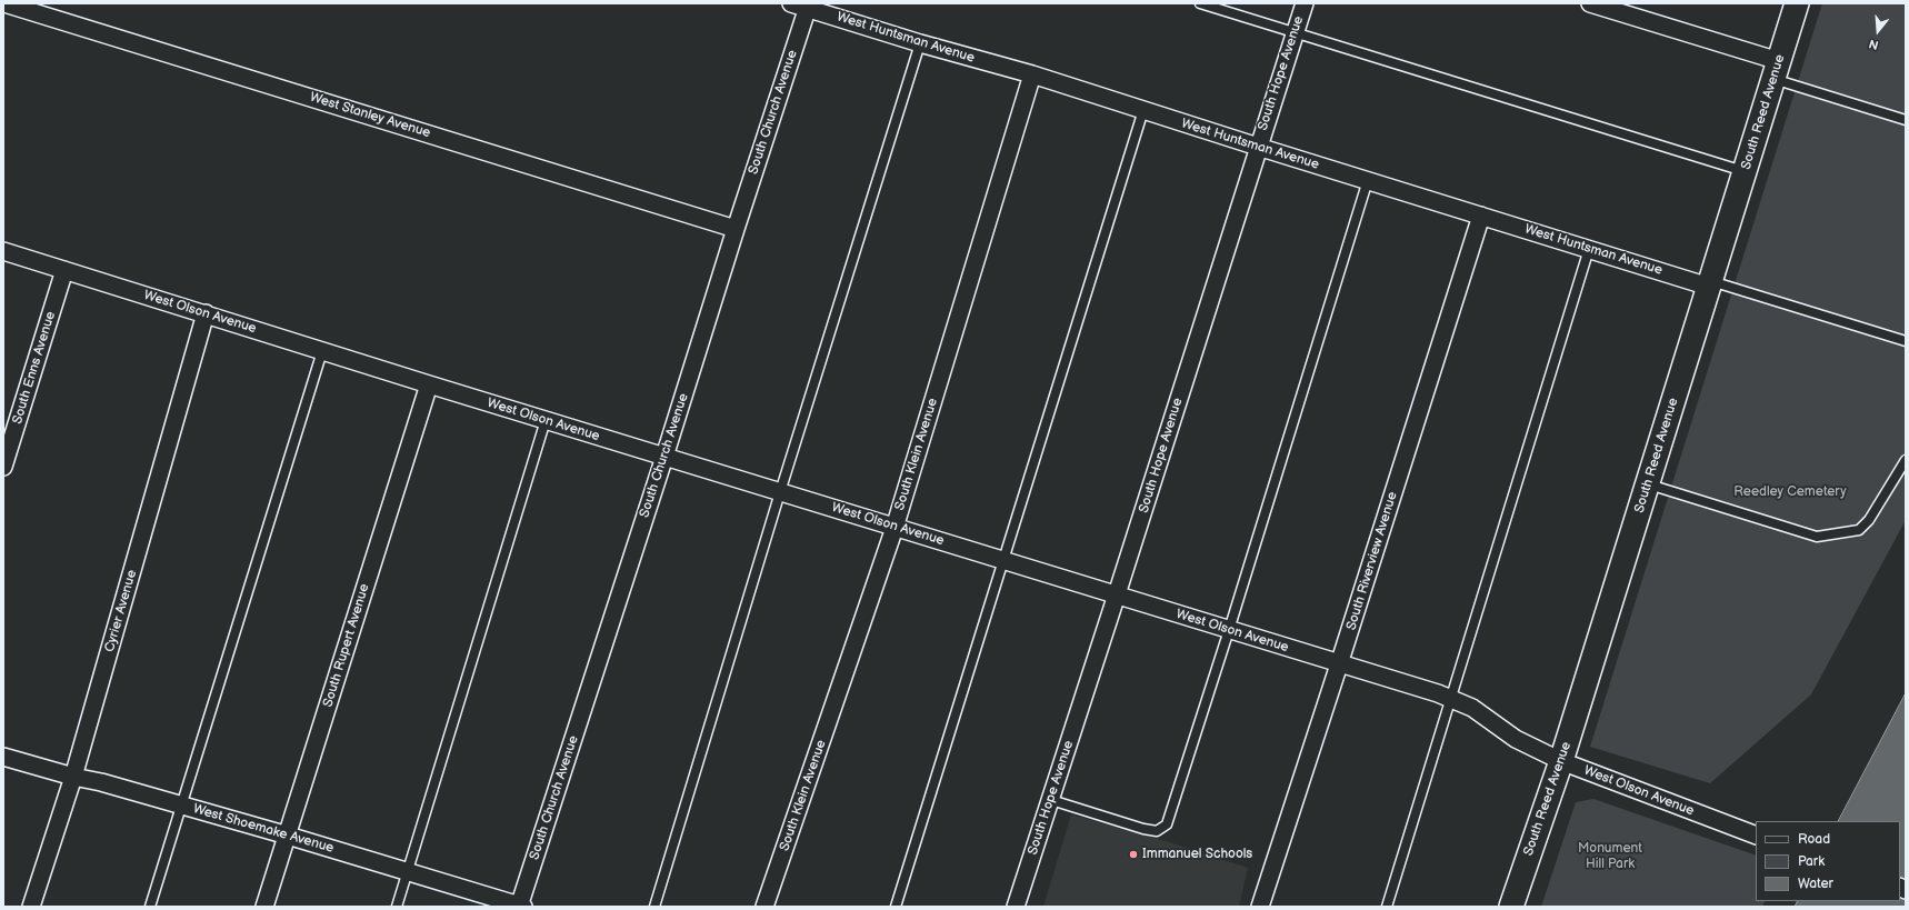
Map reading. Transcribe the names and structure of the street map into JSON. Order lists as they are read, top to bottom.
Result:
{
  "streets": {
    "street": [
      "West Huntsman Avenue",
      "South Hope Avenue",
      "South Church Avenue",
      "South Reed Avenue",
      "West Stanley Avenue",
      "West Olson Avenue",
      "South Enns Avenue",
      "South Klein Avenue",
      "South Riverview Avenue",
      "Cyrier Avenue",
      "South Rupert Avenue",
      "West Shoemake Avenue"
    ]
  },
  "crossings": [
    ["West Huntsman Avenue", "South Hope Avenue"],
    ["West Huntsman Avenue", "South Church Avenue"],
    ["West Huntsman Avenue", "South Reed Avenue"],
    ["West Huntsman Avenue", "South Klein Avenue"],
    ["West Huntsman Avenue", "South Riverview Avenue"],
    ["South Hope Avenue", "West Olson Avenue"],
    ["South Church Avenue", "West Stanley Avenue"],
    ["South Church Avenue", "West Olson Avenue"],
    ["South Church Avenue", "West Shoemake Avenue"],
    ["South Reed Avenue", "West Olson Avenue"],
    ["West Olson Avenue", "South Enns Avenue"],
    ["West Olson Avenue", "South Klein Avenue"],
    ["West Olson Avenue", "South Riverview Avenue"],
    ["West Olson Avenue", "Cyrier Avenue"],
    ["West Olson Avenue", "South Rupert Avenue"],
    ["Cyrier Avenue", "West Shoemake Avenue"],
    ["South Rupert Avenue", "West Shoemake Avenue"]
  ],
  "parks": ["Reedley Cemetery", "Monument Hill Park"],
  "places": ["Immanuel Schools"],
  "legend": ["Road", "Park", "Water"],
  "north": "bottom"
}
